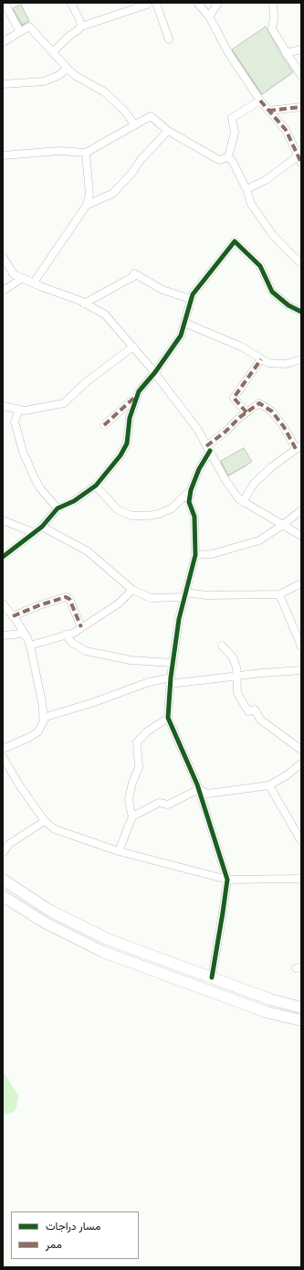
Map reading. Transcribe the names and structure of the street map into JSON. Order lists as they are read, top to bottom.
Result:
{
  "legend": ["مسار دراجات", "ممر"]
}
